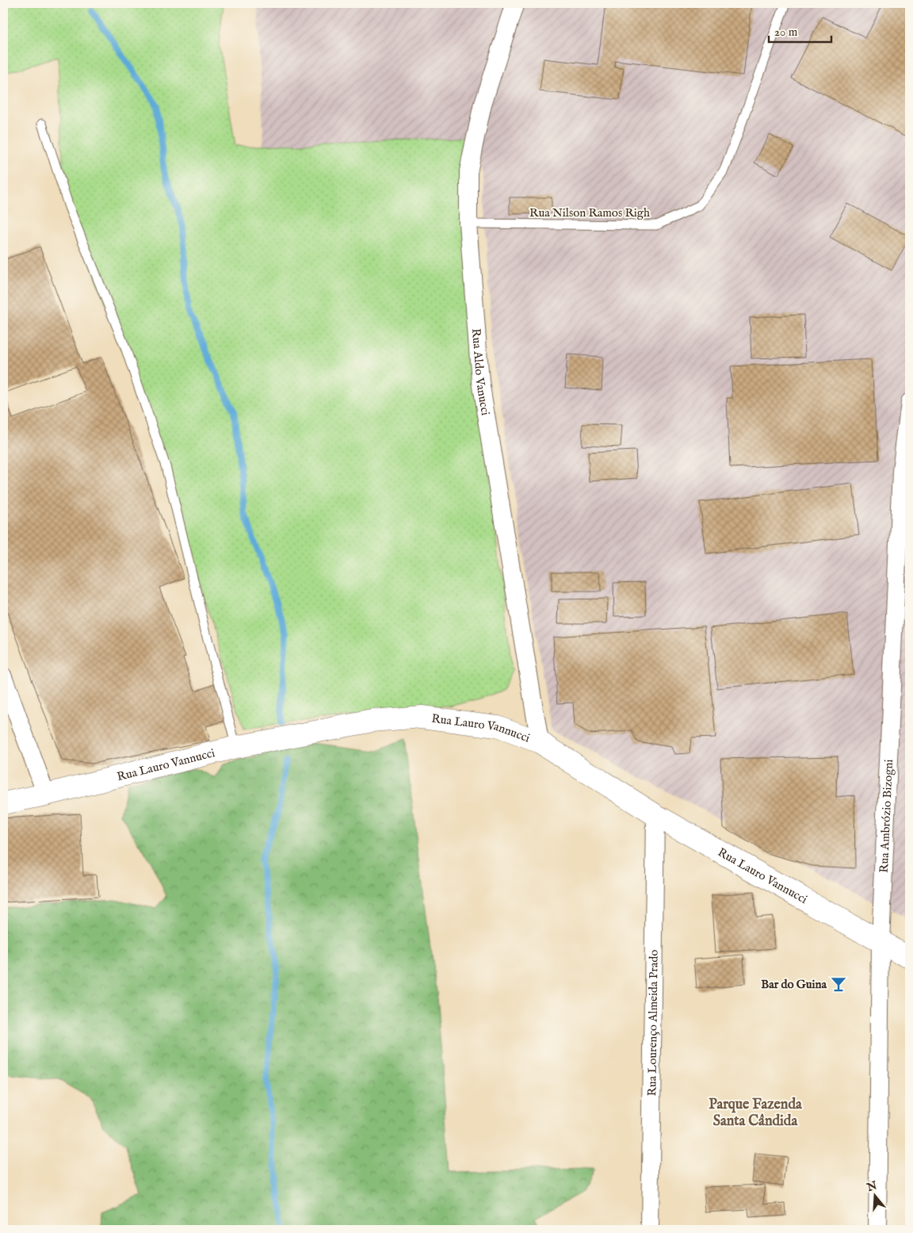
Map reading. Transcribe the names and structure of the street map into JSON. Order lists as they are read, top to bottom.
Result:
{
  "streets": {
    "street": [
      "Rua Aldo Vanucci",
      "Rua Lauro Vannucci",
      "Rua Ambrózio Bizogni",
      "Rua Lourenço Almeida Prado"
    ],
    "lane": ["Rua Nilson Ramos Righ"]
  },
  "crossings": [
    ["Rua Nilson Ramos Righ", "Rua Aldo Vanucci"],
    ["Rua Aldo Vanucci", "Rua Lauro Vannucci"],
    ["Rua Lauro Vannucci", "Rua Ambrózio Bizogni"],
    ["Rua Lauro Vannucci", "Rua Lourenço Almeida Prado"]
  ],
  "districts": ["Parque Fazenda Santa Cândida"],
  "places": {
    "bar": ["Bar do Guina"]
  },
  "scale_bar": "20 m",
  "north": "top"
}
